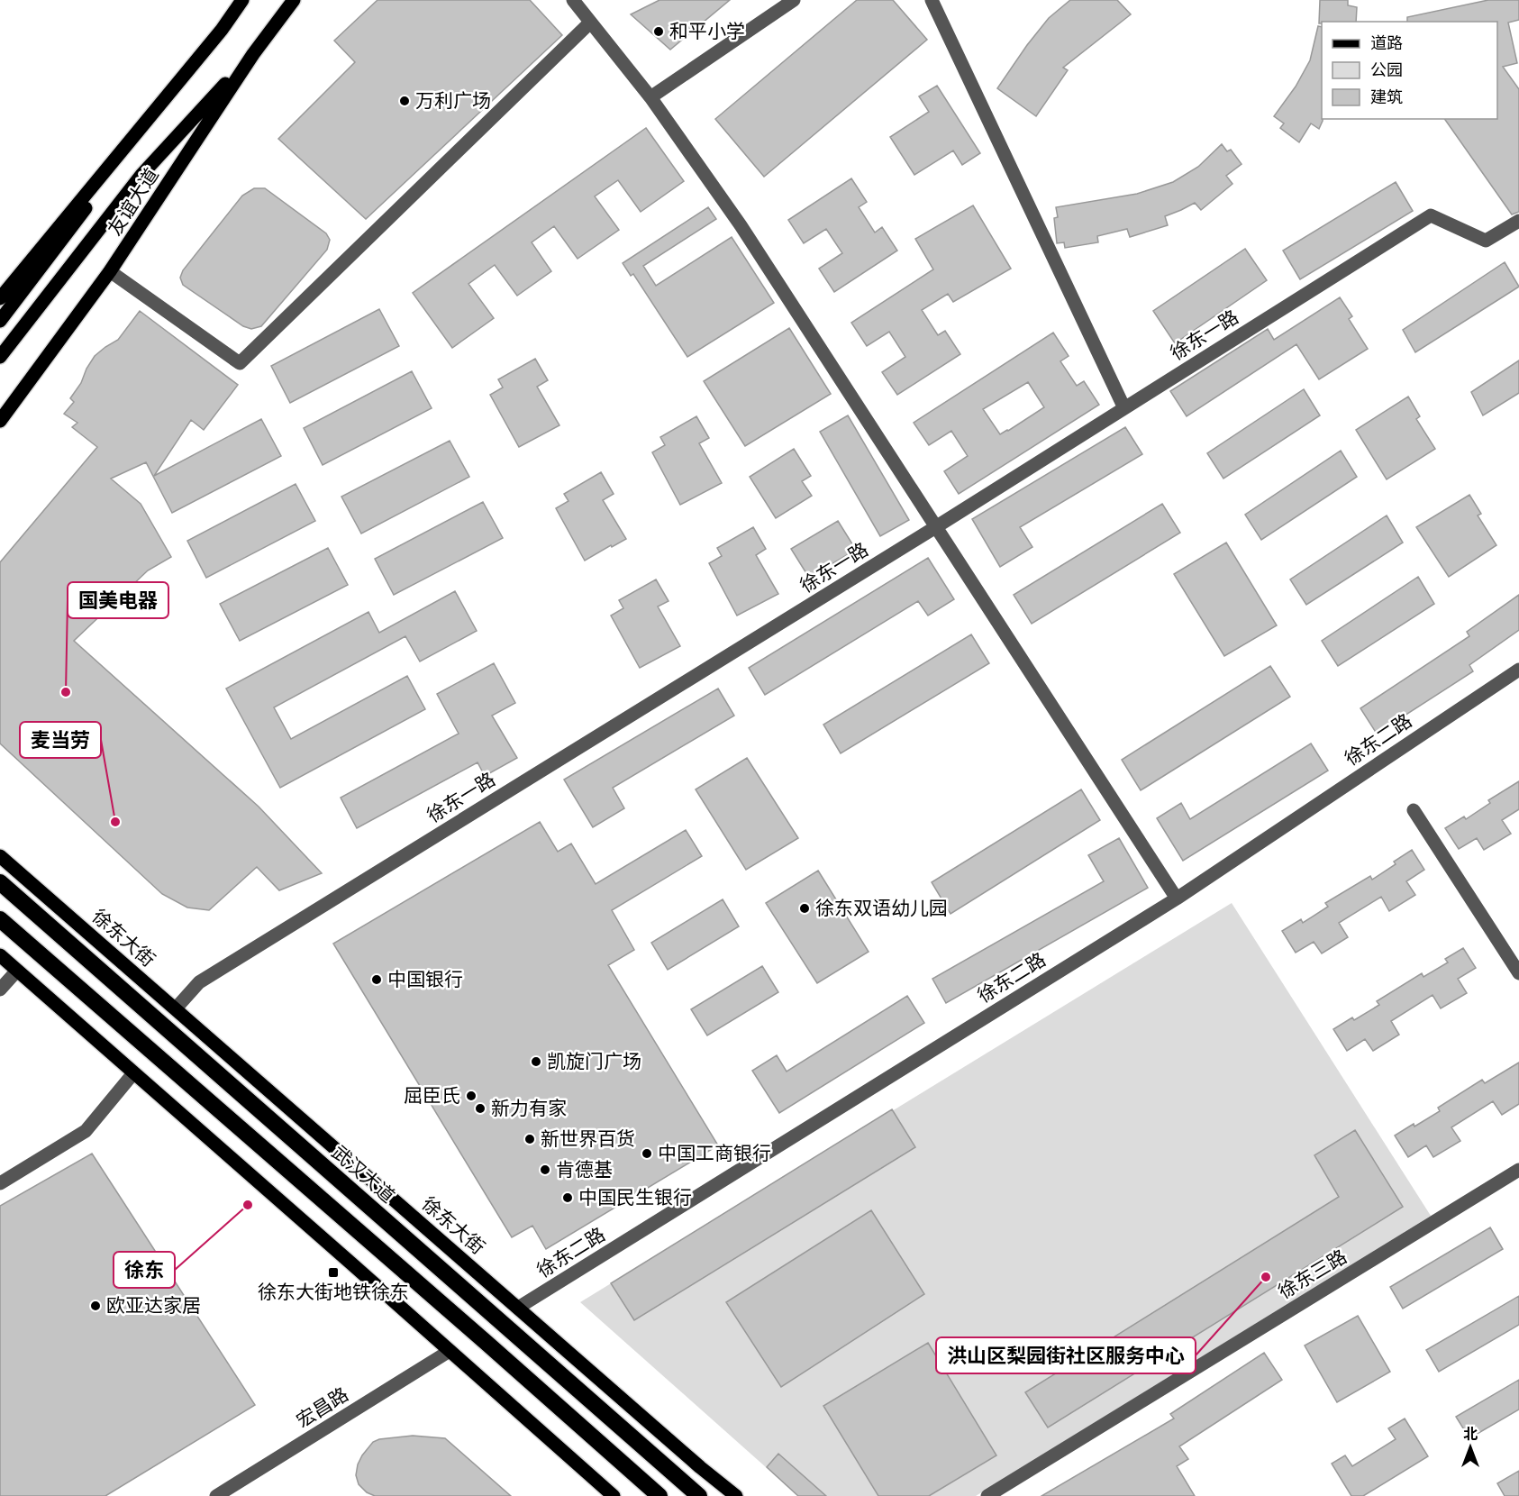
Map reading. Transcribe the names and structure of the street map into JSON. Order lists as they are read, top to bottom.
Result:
{
  "streets": {
    "highway": ["武汉大道"],
    "main road": ["友谊大道", "徐东大街"],
    "street": [
      "徐东一路",
      "徐东二路",
      "徐东三路",
      "宏昌路"
    ]
  },
  "crossings": [
    ["徐东一路", "徐东大街"],
    ["徐东二路", "徐东大街"]
  ],
  "places": {
    "other": [
      "和平小学",
      "万利广场",
      "国美电器",
      "麦当劳",
      "徐东双语幼儿园",
      "中国银行",
      "凯旋门广场",
      "屈臣氏",
      "新力有家",
      "新世界百货",
      "中国工商银行",
      "肯德基",
      "中国民生银行",
      "徐东",
      "洪山区梨园街社区服务中心",
      "欧亚达家居"
    ],
    "transit": ["徐东大街地铁徐东"]
  },
  "legend": ["道路", "公园", "建筑"],
  "north": "top"
}
